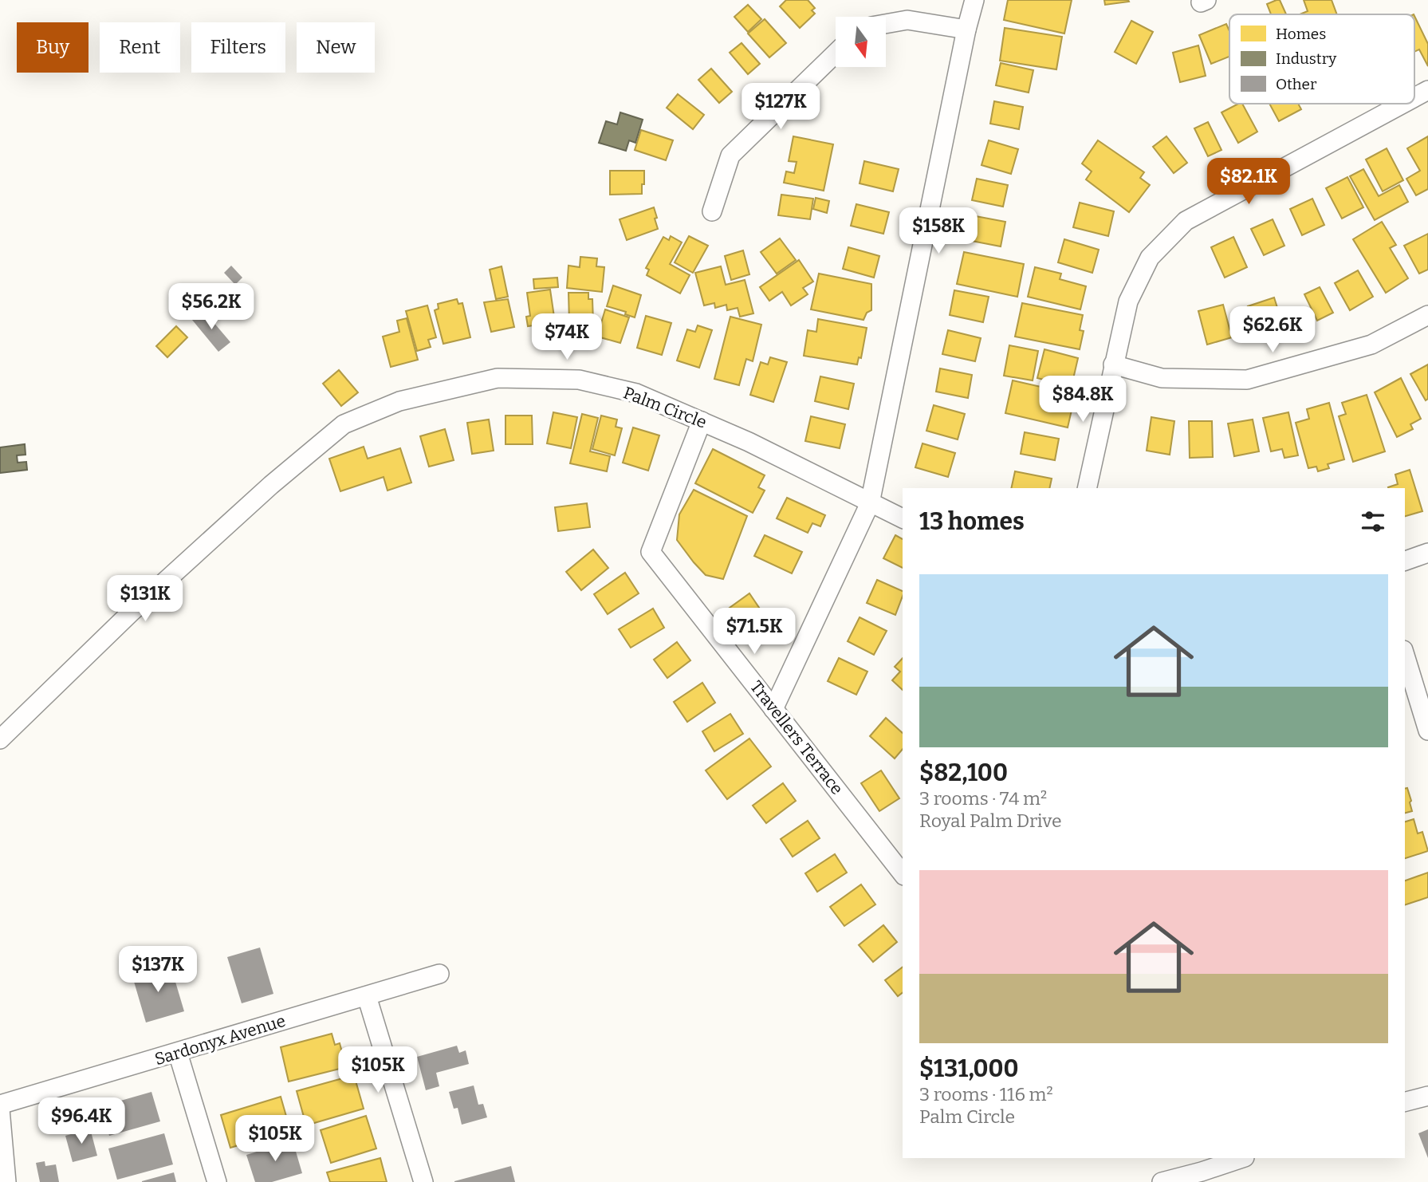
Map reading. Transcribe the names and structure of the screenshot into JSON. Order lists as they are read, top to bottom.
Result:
{
  "streets": {
    "street": ["Palm Circle", "Travellers Terrace", "Sardonyx Avenue"]
  },
  "crossings": [
    ["Palm Circle", "Travellers Terrace"]
  ],
  "legend": ["Homes", "Industry", "Other"],
  "north": "bottom",
  "page": {
    "chip": [
      "Buy",
      "Rent",
      "Filters",
      "New"
    ],
    "price": [
      "$127K",
      "$82.1K",
      "$158K",
      "$56.2K",
      "$62.6K",
      "$74K",
      "$84.8K",
      "$131K",
      "$71.5K",
      "$137K",
      "$105K",
      "$96.4K",
      "$105K"
    ],
    "heading": "13 homes",
    "list": [
      {
        "name": "$82,100",
        "note": "3 rooms · 74 m² · Royal Palm Drive"
      },
      {
        "name": "$131,000",
        "note": "3 rooms · 116 m² · Palm Circle"
      }
    ]
  }
}
